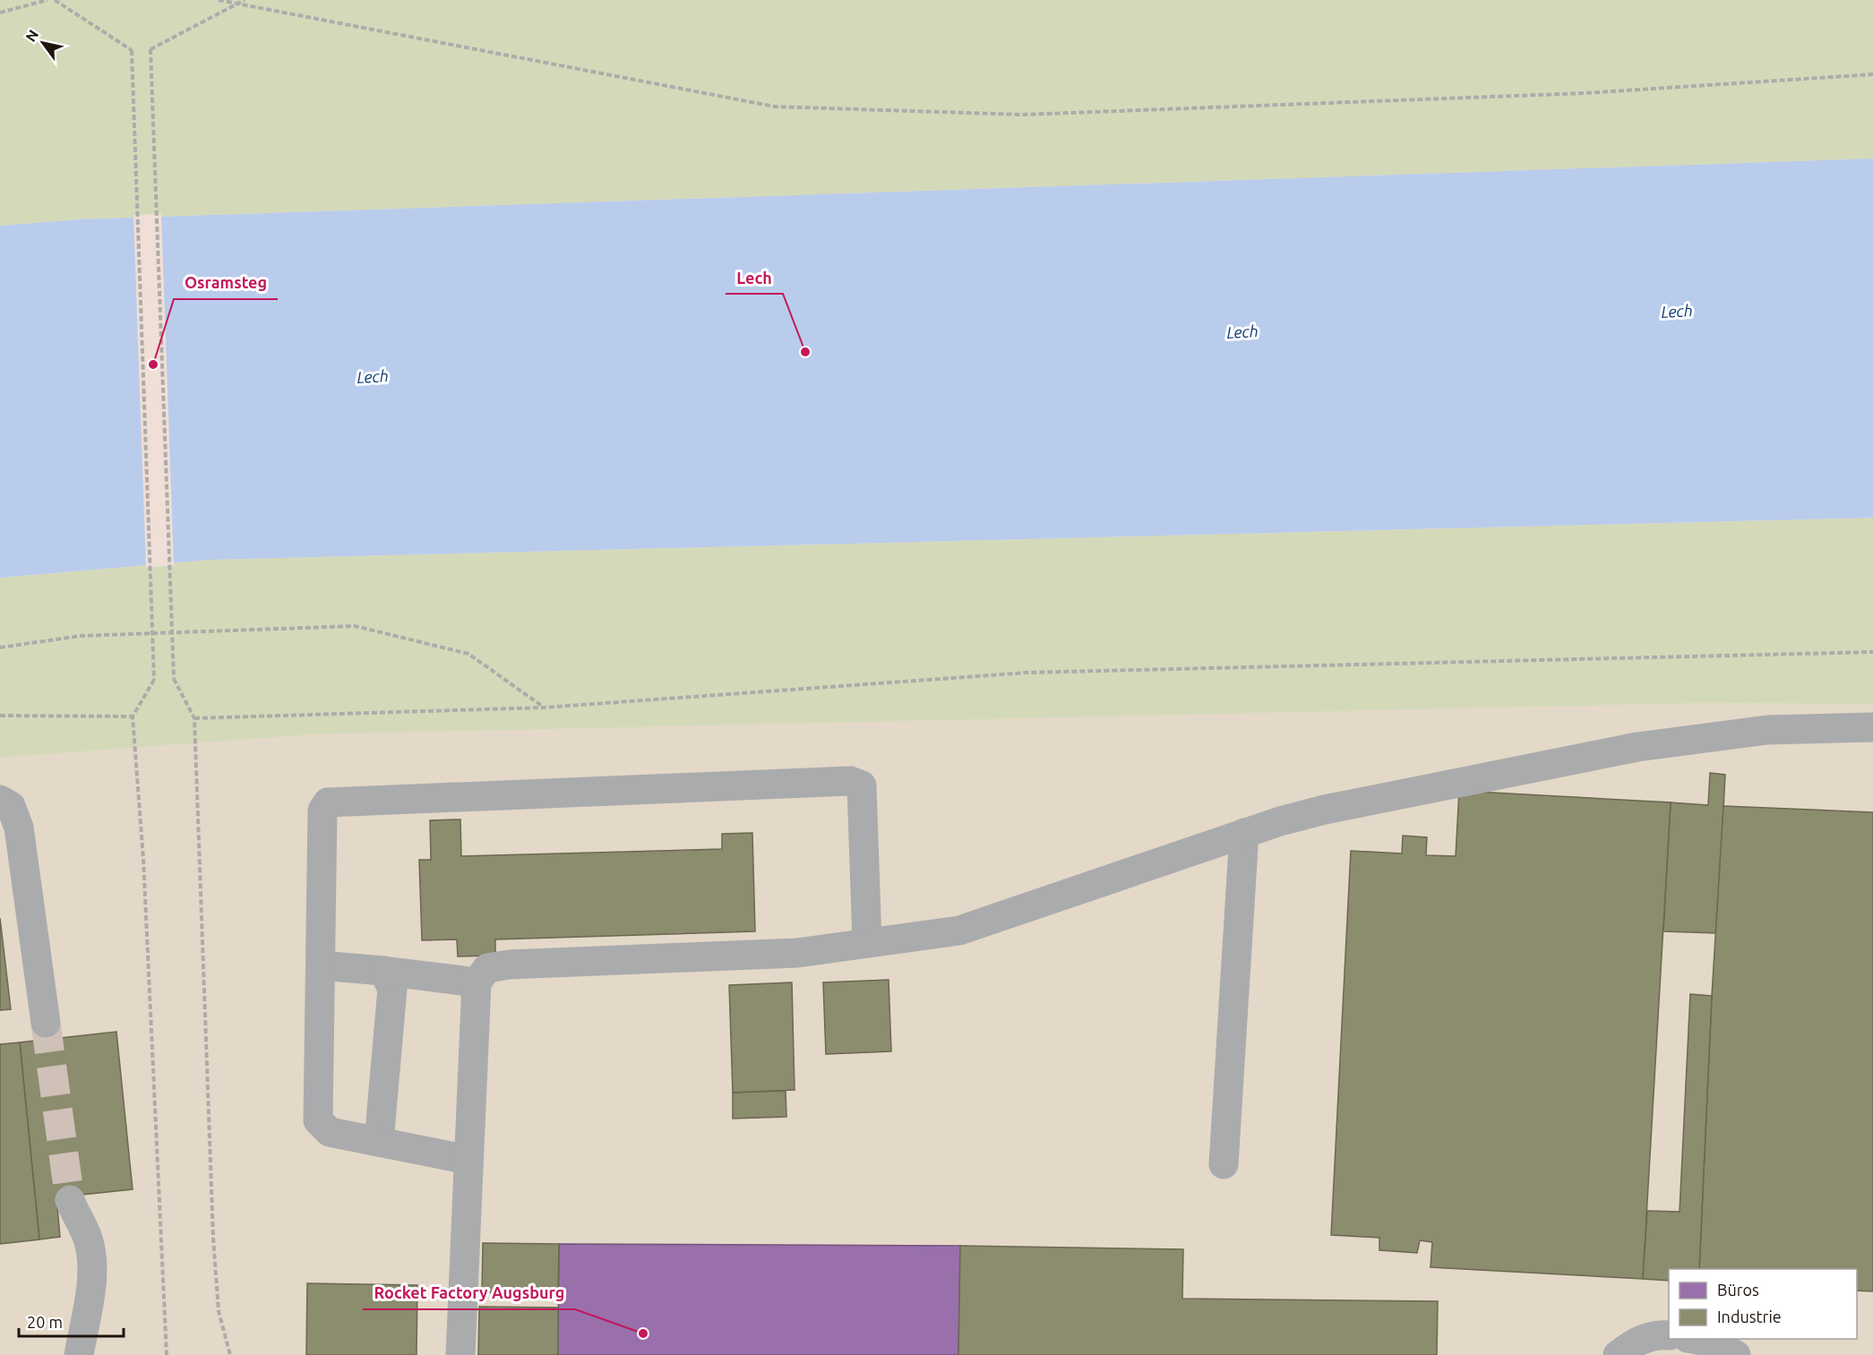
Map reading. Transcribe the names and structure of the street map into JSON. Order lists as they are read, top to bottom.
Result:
{
  "water": ["Lech"],
  "places": ["Lech", "Osramsteg", "Rocket Factory Augsburg"],
  "legend": ["Büros", "Industrie"],
  "scale_bar": "20 m",
  "north": "top left"
}
